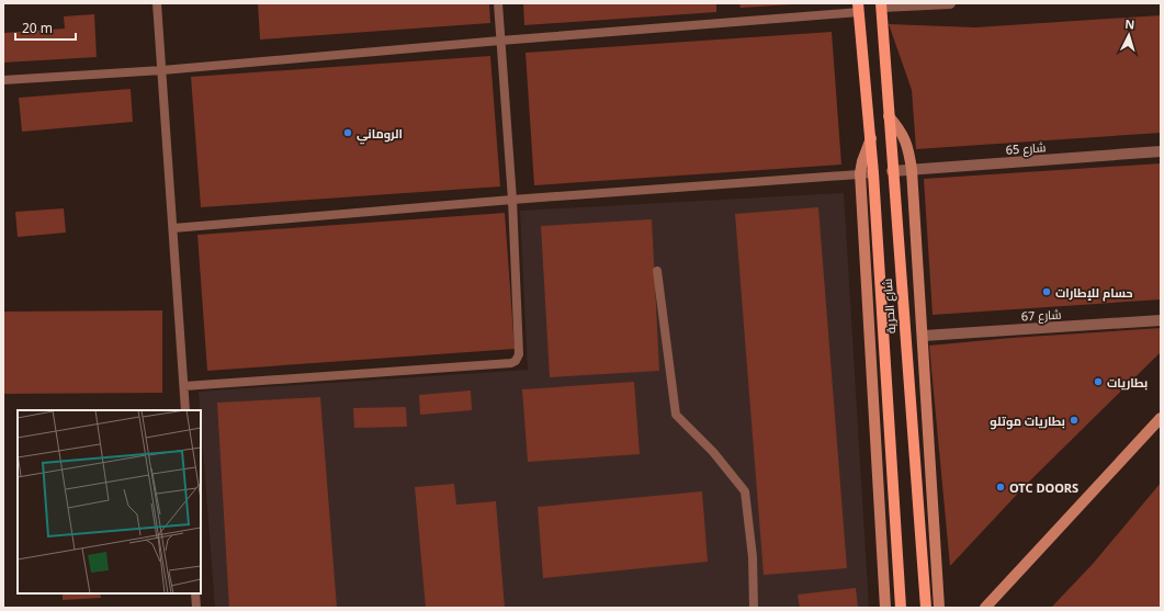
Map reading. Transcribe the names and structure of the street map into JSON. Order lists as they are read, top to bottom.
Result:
{
  "streets": {
    "main road": ["شارع الحرية"],
    "street": ["شارع 65", "شارع 67"]
  },
  "crossings": [
    ["شارع 65", "شارع الحرية"]
  ],
  "places": [
    "الروماني",
    "حسام للإطارات",
    "بطاريات",
    "بطاريات موتلو",
    "OTC DOORS"
  ],
  "scale_bar": "20 m",
  "north": "top"
}
